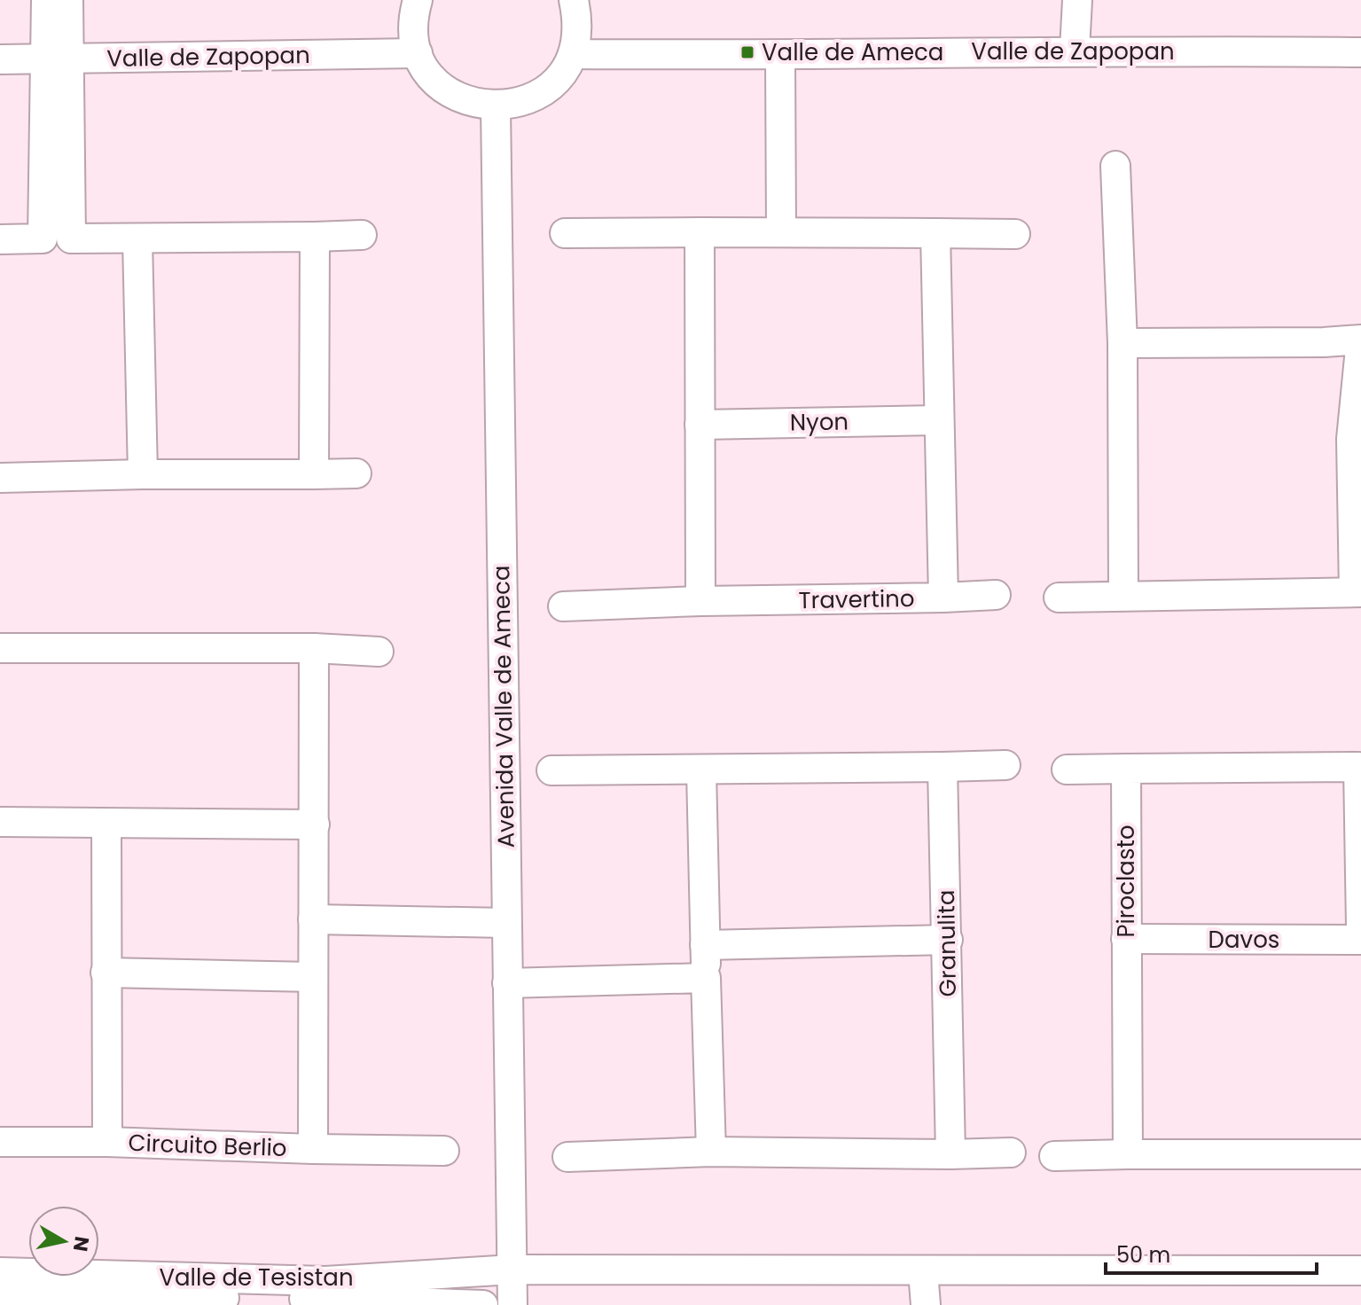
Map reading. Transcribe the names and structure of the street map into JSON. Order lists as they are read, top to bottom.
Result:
{
  "streets": {
    "street": [
      "Valle de Zapopan",
      "Nyon",
      "Travertino",
      "Avenida Valle de Ameca",
      "Piroclasto",
      "Davos",
      "Granulita",
      "Circuito Berlio",
      "Valle de Tesistan"
    ]
  },
  "crossings": [
    ["Nyon", "Travertino"],
    ["Avenida Valle de Ameca", "Valle de Tesistan"],
    ["Piroclasto", "Davos"]
  ],
  "places": {
    "transit": ["Valle de Ameca"]
  },
  "scale_bar": "50 m",
  "north": "right"
}
